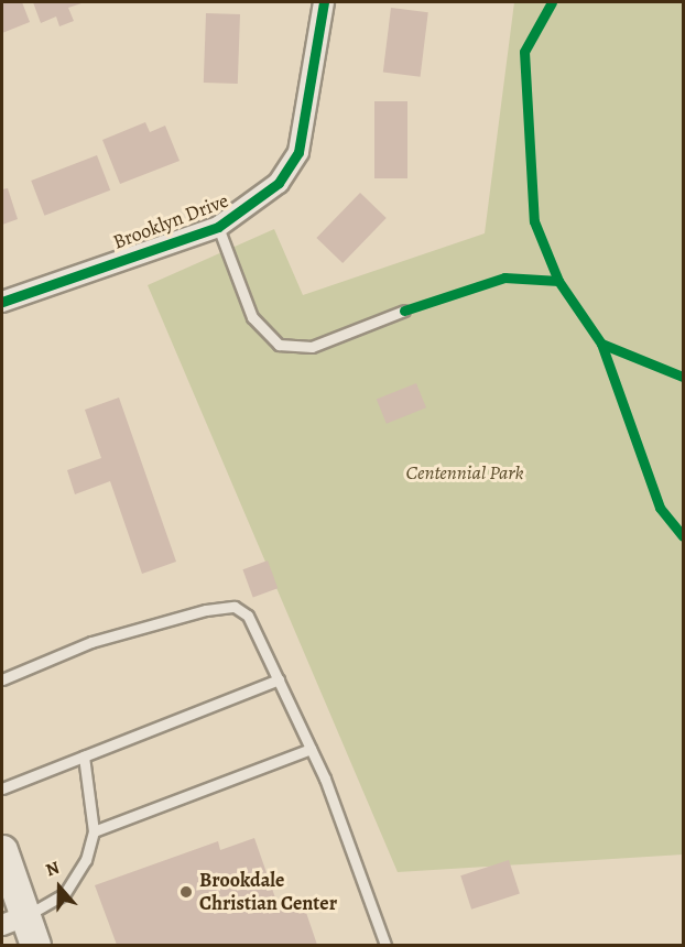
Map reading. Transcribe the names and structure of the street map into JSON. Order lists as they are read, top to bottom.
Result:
{
  "streets": {
    "street": ["Brooklyn Drive"]
  },
  "parks": ["Centennial Park"],
  "places": ["Brookdale Christian Center"],
  "north": "top"
}
